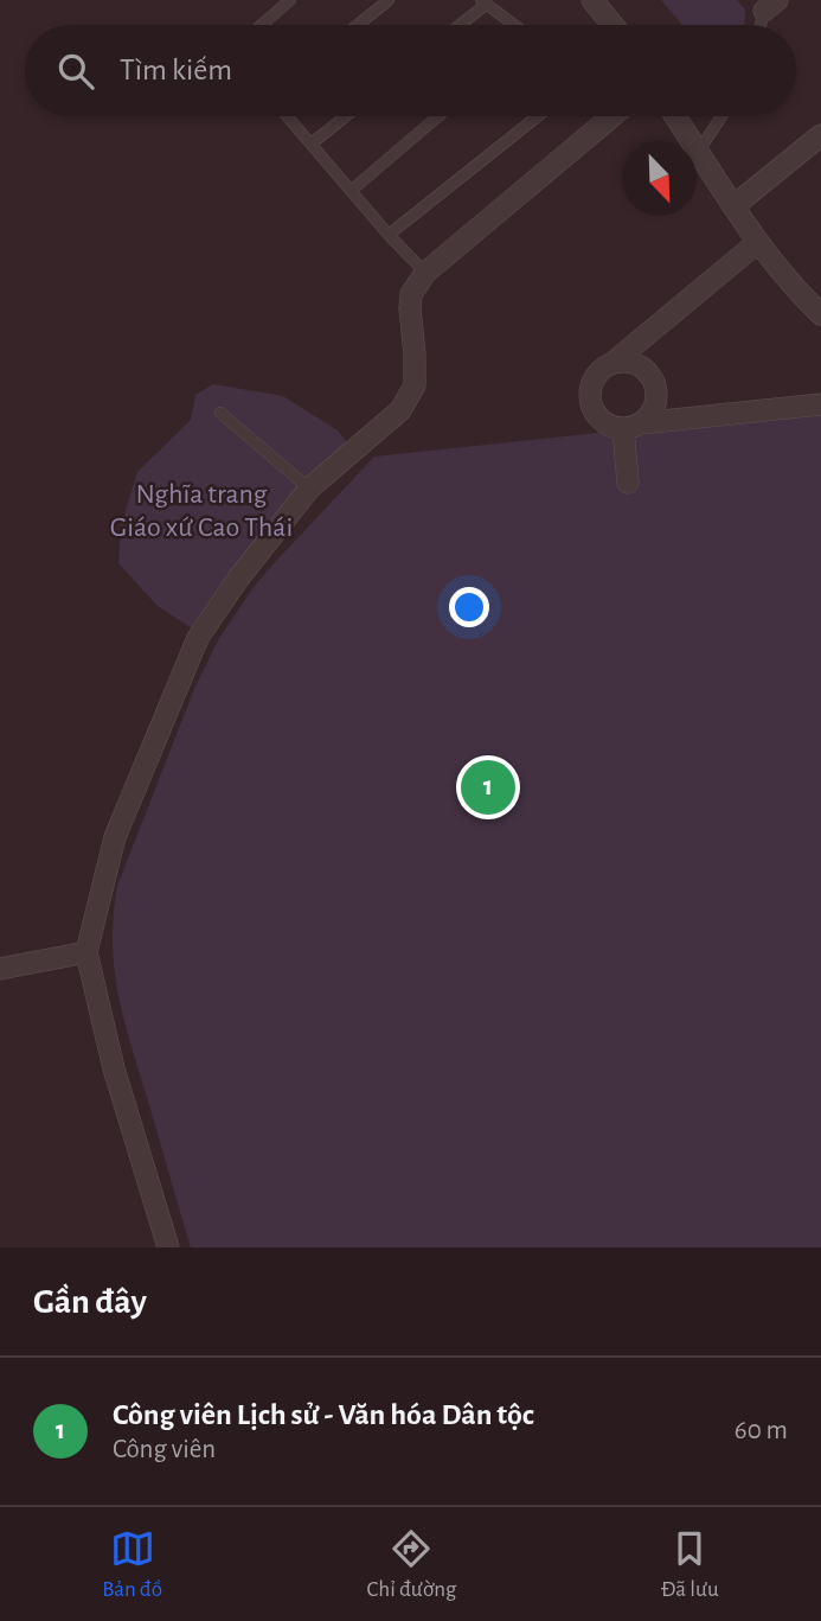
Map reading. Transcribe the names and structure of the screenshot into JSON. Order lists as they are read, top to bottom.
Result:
{
  "parks": ["Nghĩa trang Giáo xứ Cao Thái"],
  "north": "bottom right",
  "page": {
    "search": "Tìm kiếm",
    "pins": "1",
    "heading": "Gần đây",
    "list": [
      {
        "mark": "1",
        "name": "Công viên Lịch sử - Văn hóa Dân tộc",
        "note": "Công viên",
        "value": "60 m"
      }
    ],
    "nav": ["Bản đồ", "Chỉ đường", "Đã lưu"]
  }
}
